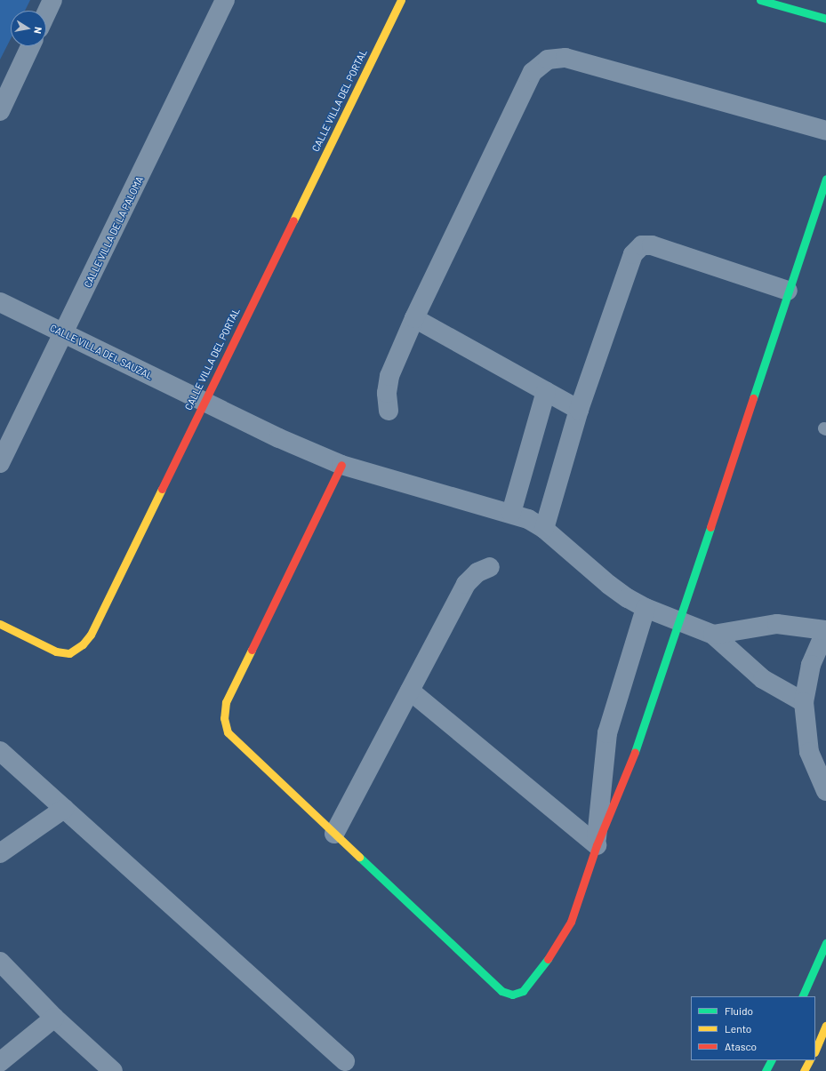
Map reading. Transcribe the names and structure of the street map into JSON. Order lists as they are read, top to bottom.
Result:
{
  "streets": {
    "street": ["CALLE VILLA DEL PORTAL", "CALLE VILLA DE LA PALOMA", "CALLE VILLA DEL SAUZAL"]
  },
  "crossings": [
    ["CALLE VILLA DEL PORTAL", "CALLE VILLA DEL SAUZAL"],
    ["CALLE VILLA DE LA PALOMA", "CALLE VILLA DEL SAUZAL"]
  ],
  "legend": ["Fluido", "Lento", "Atasco"],
  "north": "right"
}
